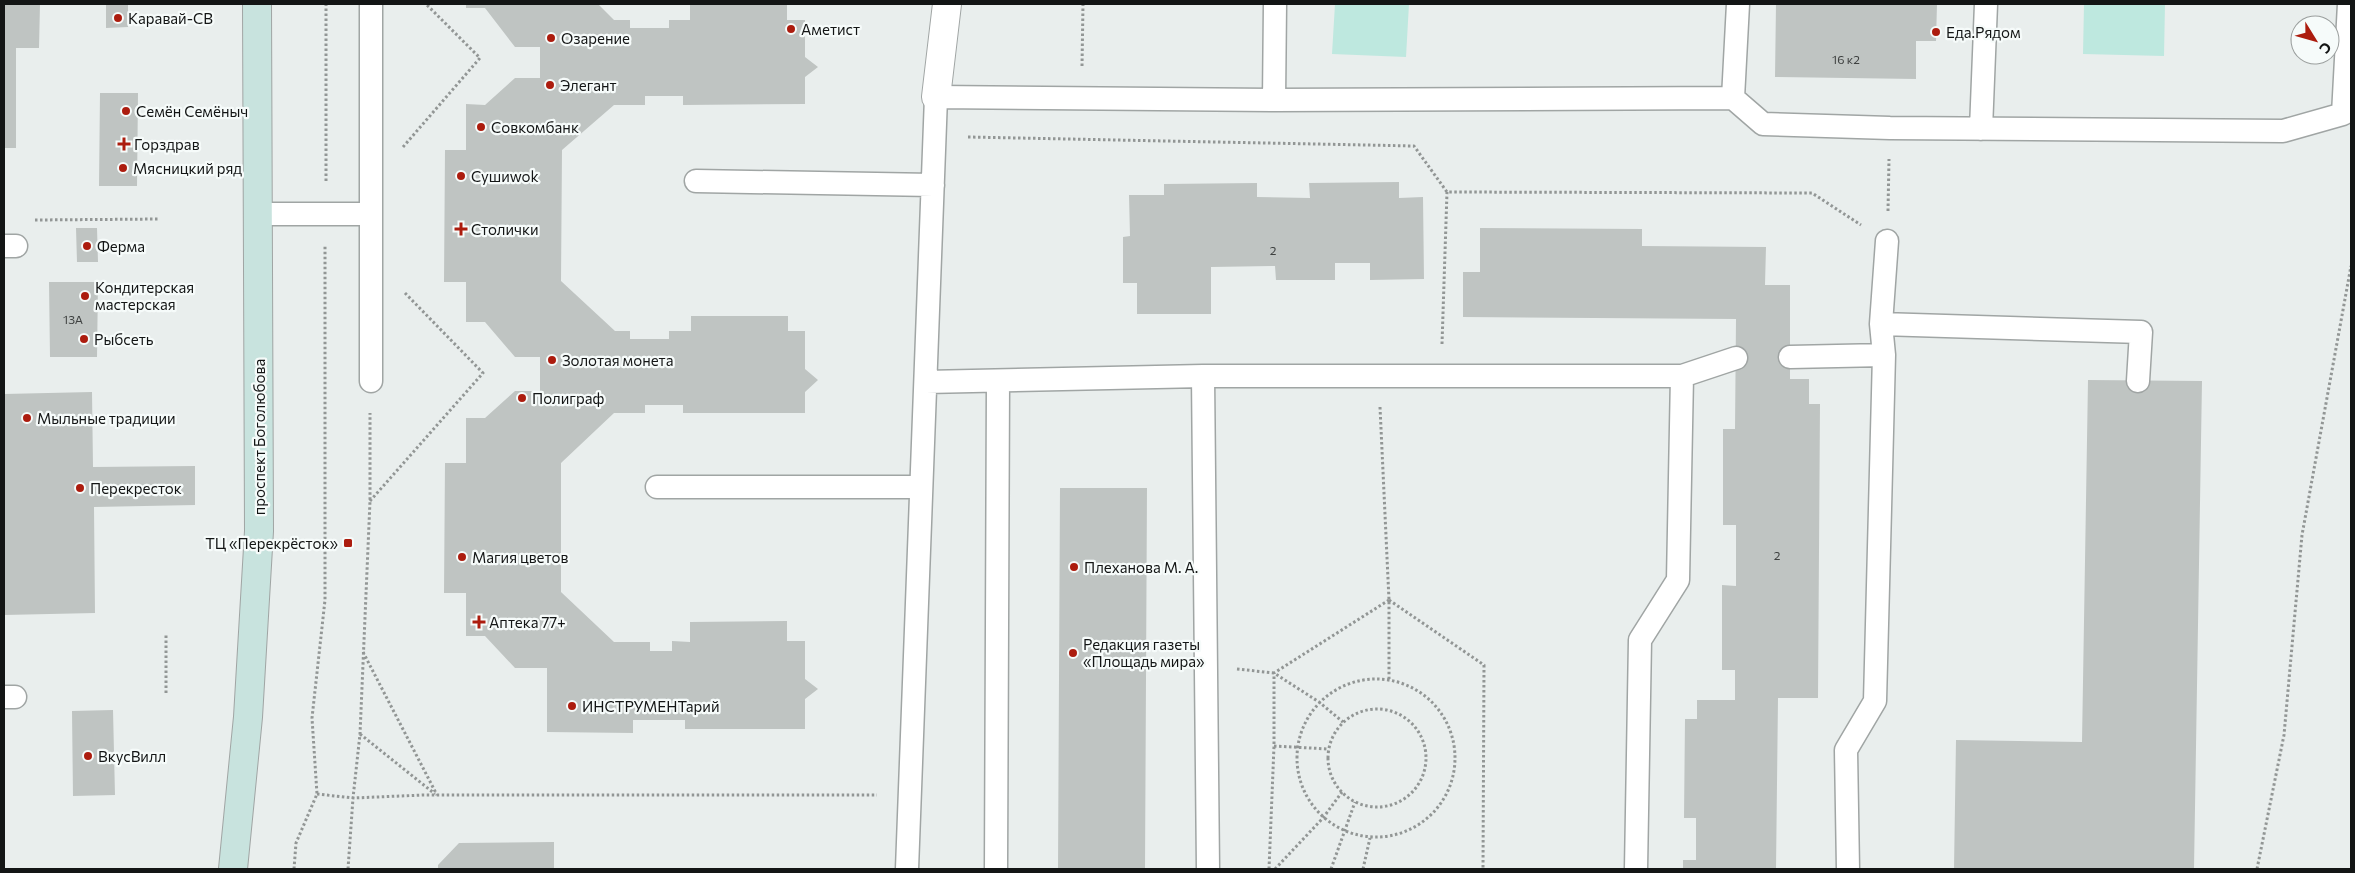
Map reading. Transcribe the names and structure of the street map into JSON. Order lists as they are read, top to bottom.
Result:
{
  "streets": {
    "main road": ["проспект Боголюбова"]
  },
  "places": {
    "other": [
      "Каравай-СВ",
      "Аметист",
      "Еда.Рядом",
      "Озарение",
      "Элегант",
      "Семён Семёныч",
      "Совкомбанк",
      "Мясницкий ряд",
      "Сушиwok",
      "Ферма",
      "Кондитерская мастерская",
      "Рыбсеть",
      "Золотая монета",
      "Полиграф",
      "Мыльные традиции",
      "Перекресток",
      "Магия цветов",
      "Плеханова М. А.",
      "Редакция газеты «Площадь мира»",
      "ИНСТРУМЕНТарий",
      "ВкусВилл"
    ],
    "health": ["Горздрав", "Столички", "Аптека 77+"],
    "transit": ["ТЦ «Перекрёсток»"]
  },
  "house_numbers": [
    "16 к2",
    "2",
    "13А",
    "2"
  ],
  "north": "bottom right"
}
